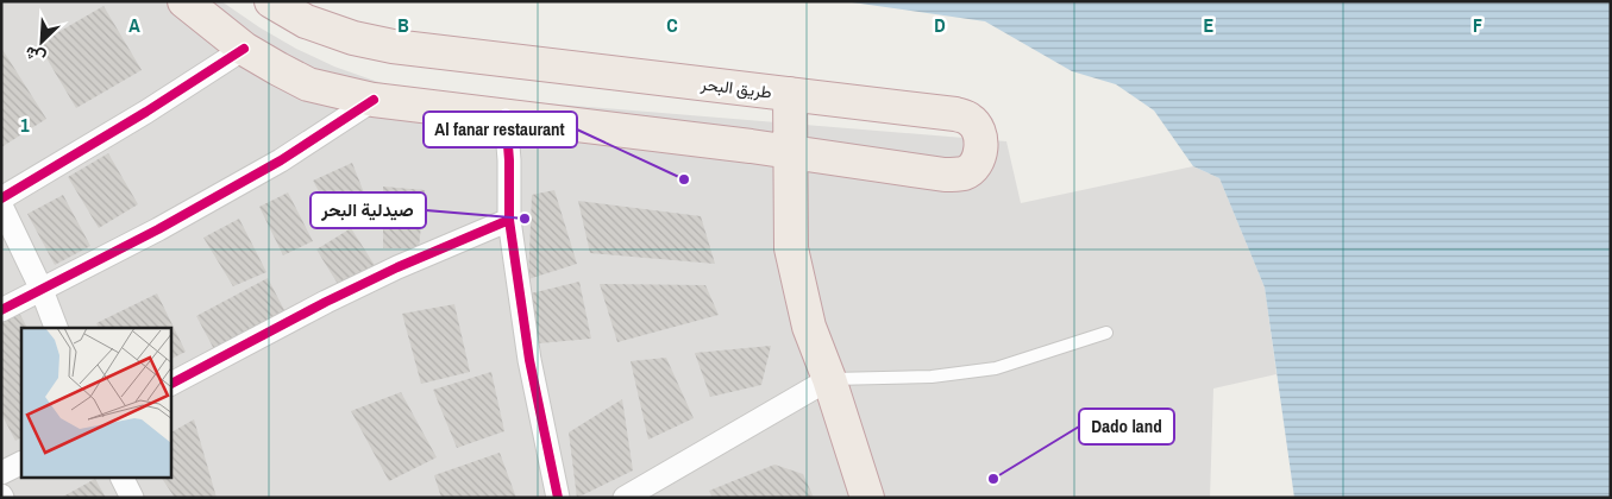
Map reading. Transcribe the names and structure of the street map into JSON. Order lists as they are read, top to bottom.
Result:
{
  "streets": {
    "highway": ["طريق البحر"]
  },
  "places": ["Al fanar restaurant", "صيدلية البحر", "Dado land"],
  "north": "bottom left",
  "grid": {
    "columns": [
      "A",
      "B",
      "C",
      "D",
      "E",
      "F"
    ],
    "rows": ["1"]
  }
}
